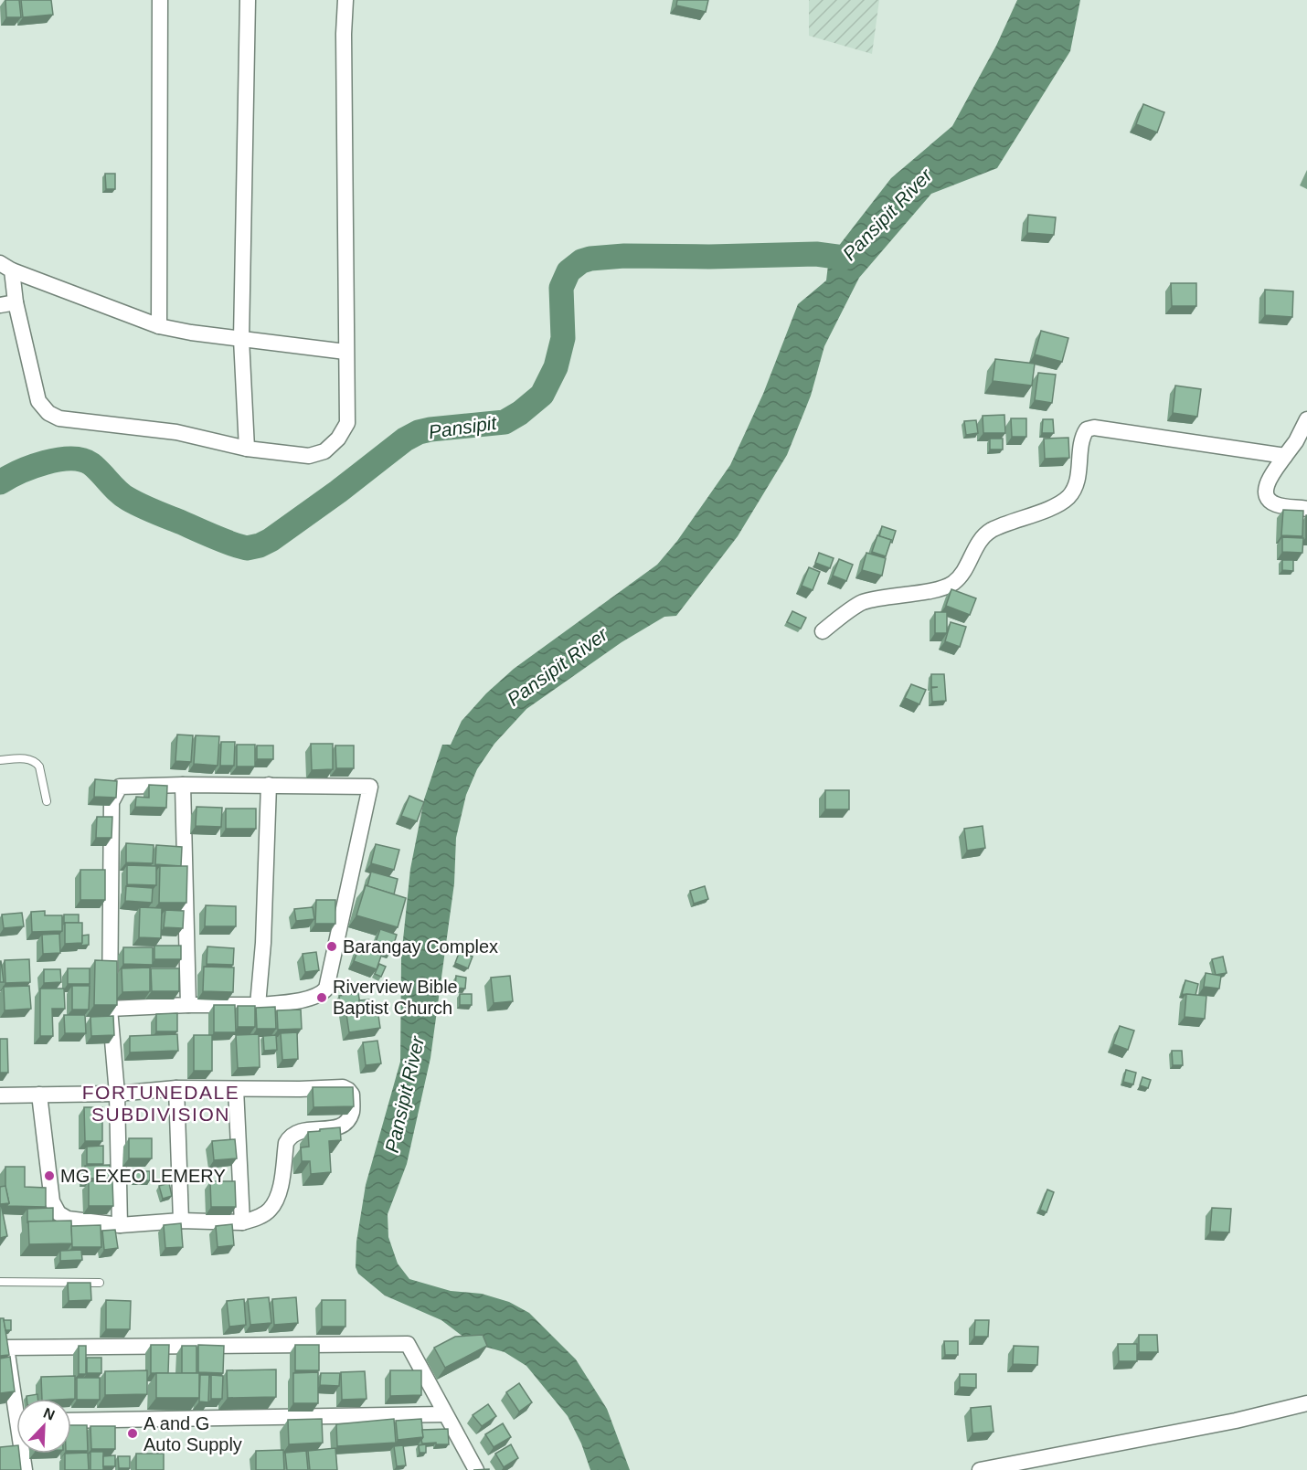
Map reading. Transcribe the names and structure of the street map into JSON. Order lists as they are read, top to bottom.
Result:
{
  "districts": ["FORTUNEDALE SUBDIVISION"],
  "water": ["Pansipit River", "Pansipit"],
  "places": [
    "Barangay Complex",
    "Riverview Bible Baptist Church",
    "MG EXEO LEMERY",
    "A and G Auto Supply"
  ],
  "north": "top right"
}
